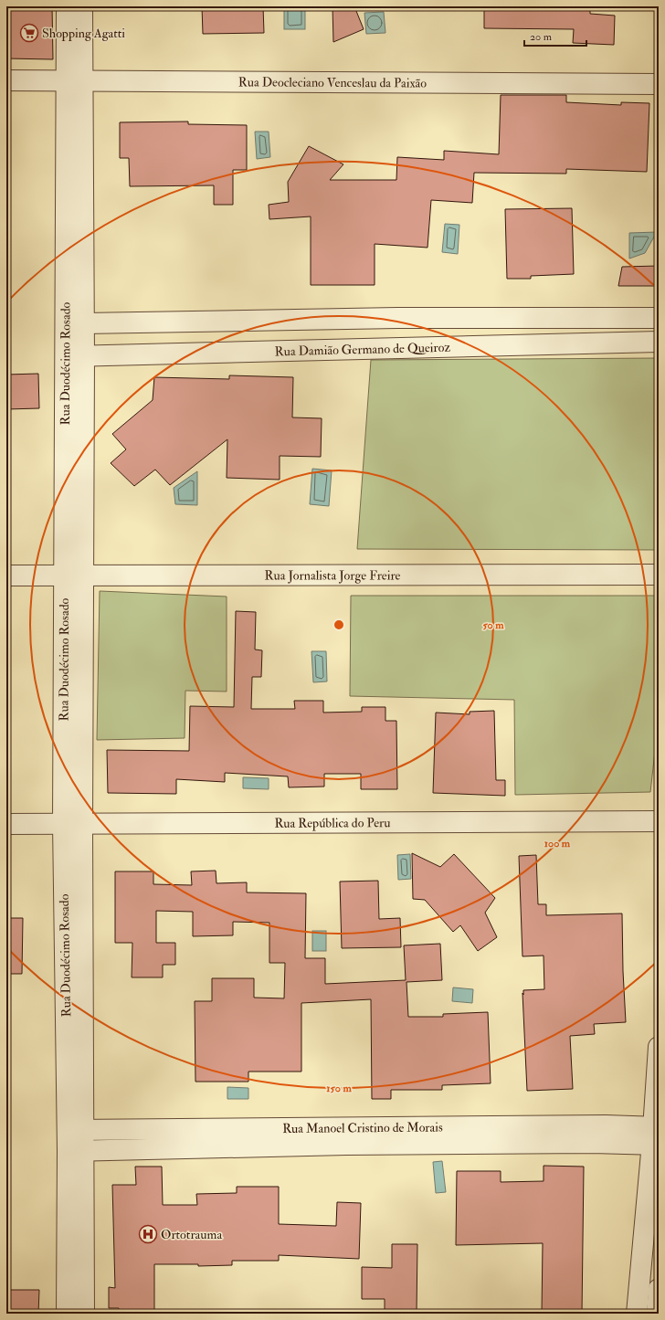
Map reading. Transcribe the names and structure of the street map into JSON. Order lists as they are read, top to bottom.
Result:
{
  "streets": {
    "street": [
      "Rua Deocleciano Venceslau da Paixão",
      "Rua Damião Germano de Queiroz",
      "Rua Duodécimo Rosado",
      "Rua Jornalista Jorge Freire",
      "Rua República do Peru",
      "Rua Manoel Cristino de Morais"
    ]
  },
  "crossings": [
    ["Rua Deocleciano Venceslau da Paixão", "Rua Duodécimo Rosado"],
    ["Rua Damião Germano de Queiroz", "Rua Duodécimo Rosado"],
    ["Rua Duodécimo Rosado", "Rua Jornalista Jorge Freire"],
    ["Rua Duodécimo Rosado", "Rua República do Peru"],
    ["Rua Duodécimo Rosado", "Rua Manoel Cristino de Morais"]
  ],
  "places": {
    "supermarket": ["Shopping Agatti"],
    "hospital": ["Ortotrauma"]
  },
  "scale_bar": "20 m",
  "rings": ["50 m", "100 m", "150 m"]
}
